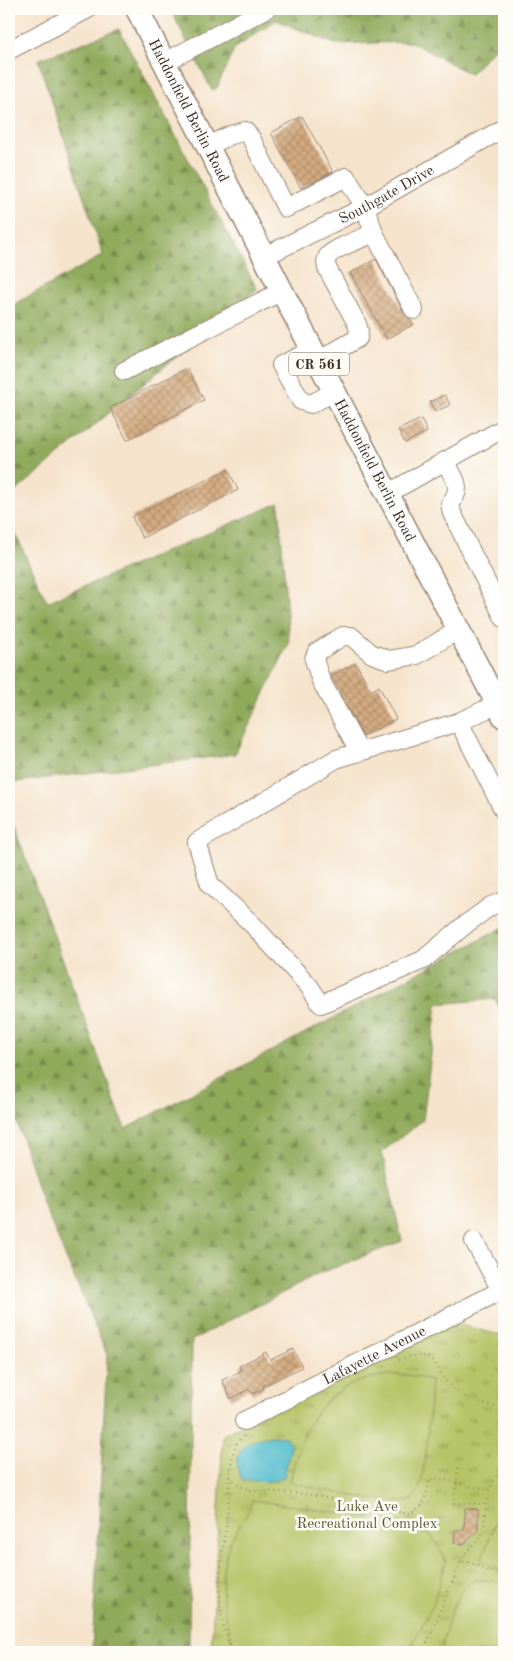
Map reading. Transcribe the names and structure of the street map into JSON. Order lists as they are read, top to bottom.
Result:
{
  "streets": {
    "main road": ["Haddonfield Berlin Road", "CR 561"],
    "street": ["Southgate Drive", "Lafayette Avenue"]
  },
  "crossings": [
    ["Haddonfield Berlin Road", "Southgate Drive"]
  ],
  "parks": ["Luke Ave Recreational Complex"]
}
